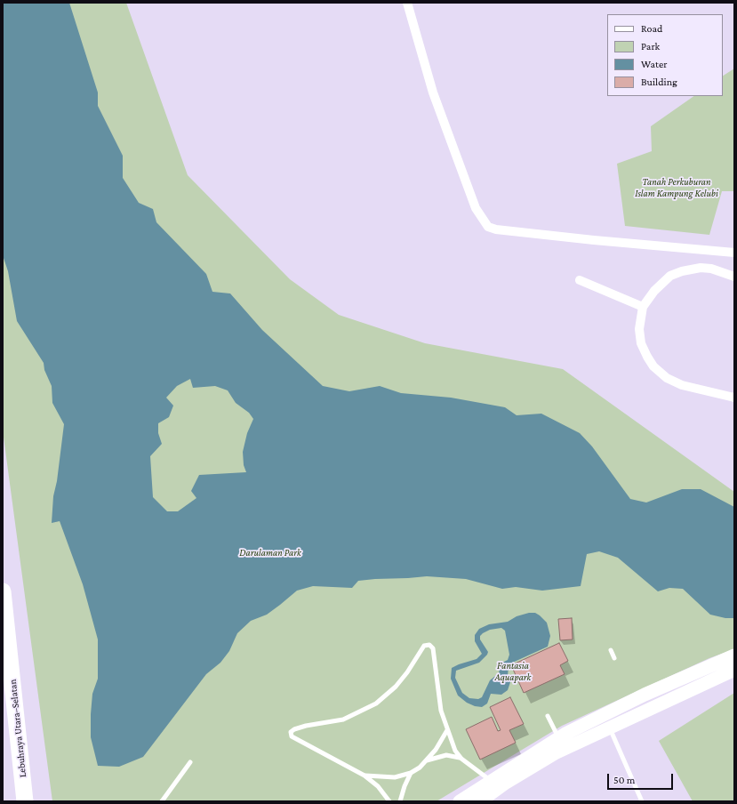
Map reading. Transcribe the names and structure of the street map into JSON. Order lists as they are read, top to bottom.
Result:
{
  "streets": {
    "highway": ["Lebuhraya Utara–Selatan"]
  },
  "parks": ["Tanah Perkuburan Islam Kampung Kelubi", "Darulaman Park", "Fantasia Aquapark"],
  "legend": [
    "Road",
    "Park",
    "Water",
    "Building"
  ],
  "scale_bar": "50 m"
}
